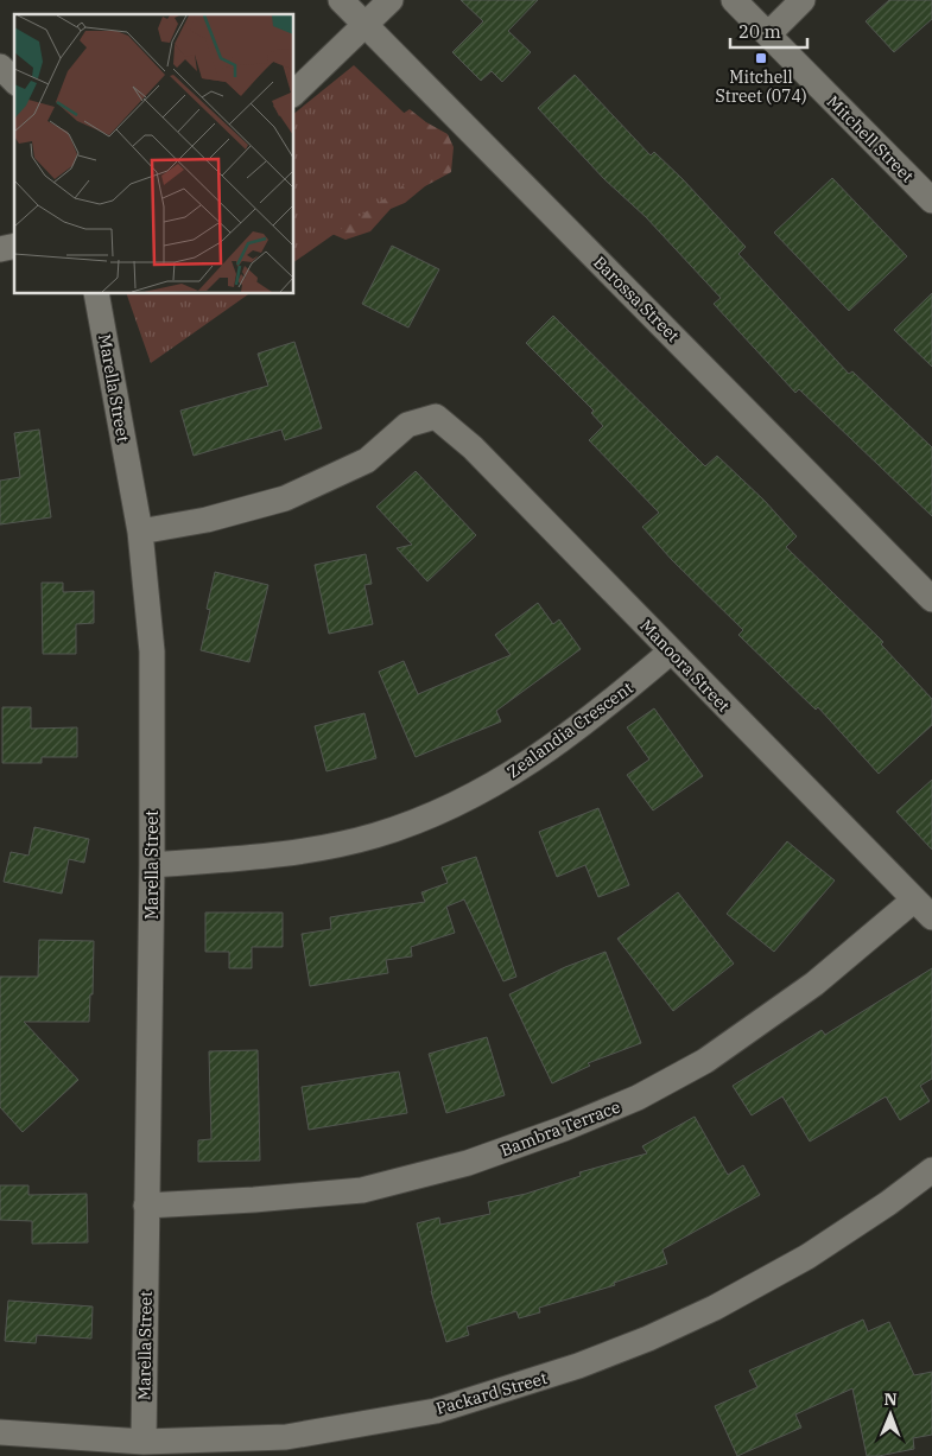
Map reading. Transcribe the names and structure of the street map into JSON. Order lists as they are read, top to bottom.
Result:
{
  "streets": {
    "street": [
      "Mitchell Street",
      "Barossa Street",
      "Marella Street",
      "Manoora Street",
      "Zealandia Crescent",
      "Bambra Terrace",
      "Packard Street"
    ]
  },
  "crossings": [
    ["Marella Street", "Manoora Street"],
    ["Marella Street", "Zealandia Crescent"],
    ["Marella Street", "Bambra Terrace"],
    ["Marella Street", "Packard Street"],
    ["Manoora Street", "Zealandia Crescent"],
    ["Manoora Street", "Bambra Terrace"]
  ],
  "places": {
    "transit": ["Mitchell Street (074)"]
  },
  "scale_bar": "20 m",
  "north": "top"
}
